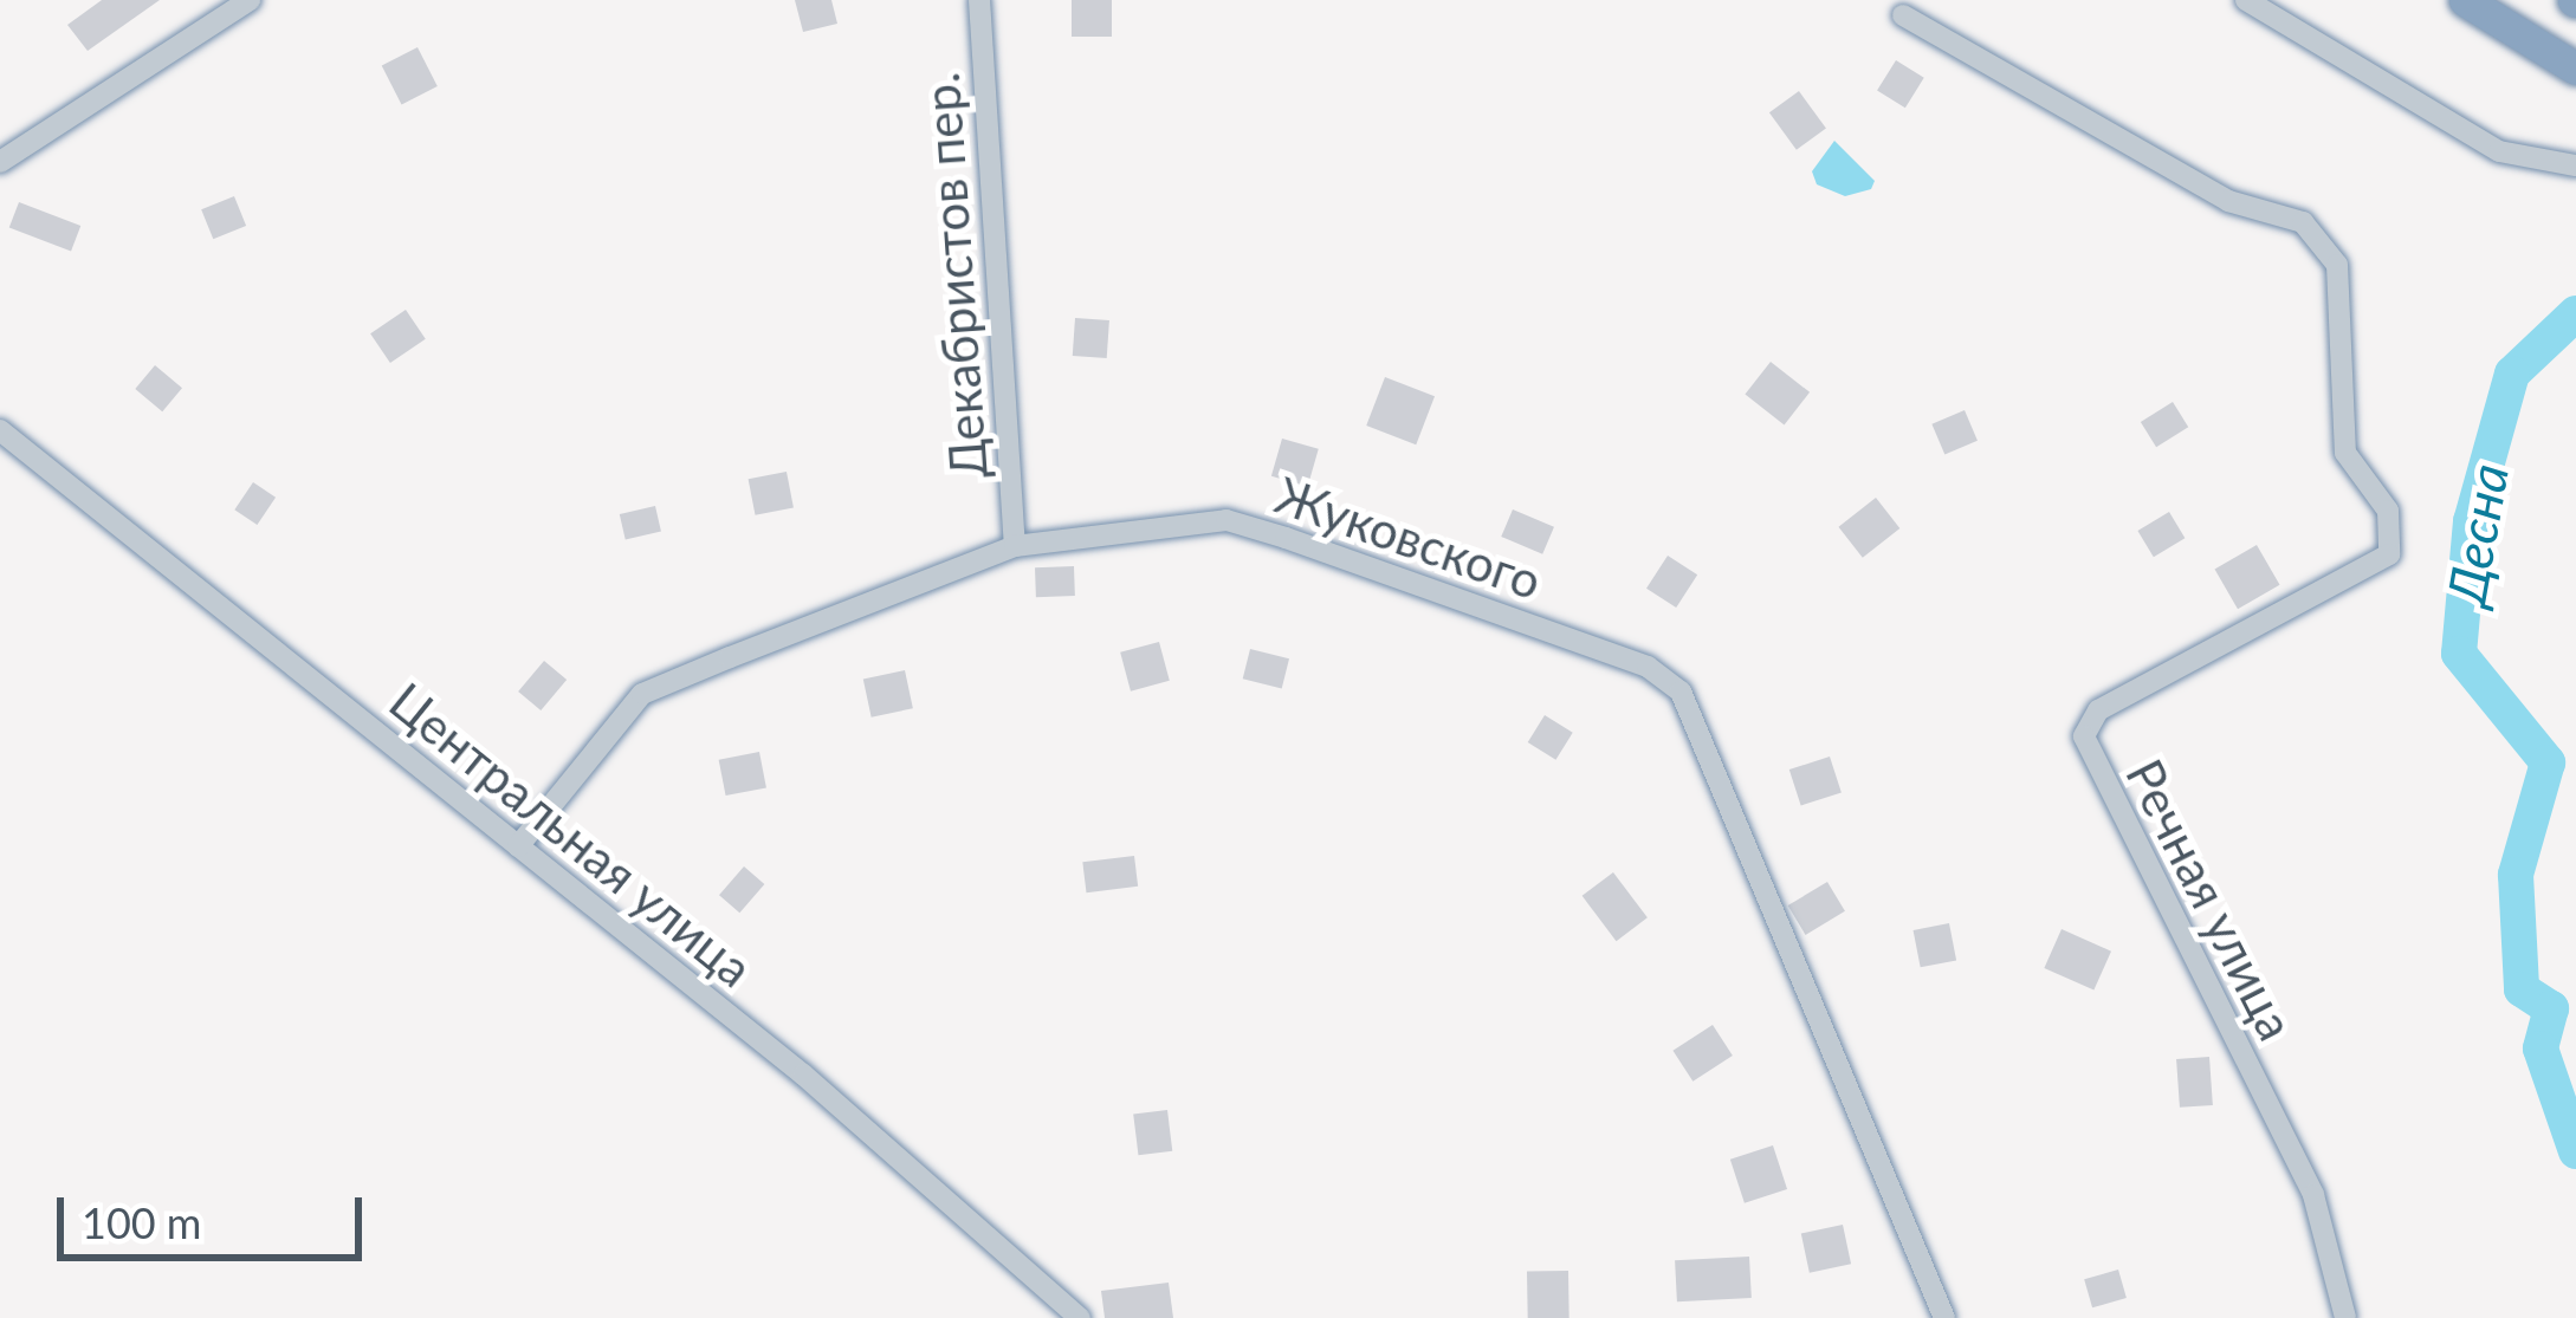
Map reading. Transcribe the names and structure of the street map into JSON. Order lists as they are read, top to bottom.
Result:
{
  "streets": {
    "street": [
      "Декабристов пер.",
      "Жуковского",
      "Центральная улица",
      "Речная улица"
    ]
  },
  "crossings": [
    ["Декабристов пер.", "Жуковского"],
    ["Жуковского", "Центральная улица"]
  ],
  "water": ["Десна"],
  "scale_bar": "100 m"
}
